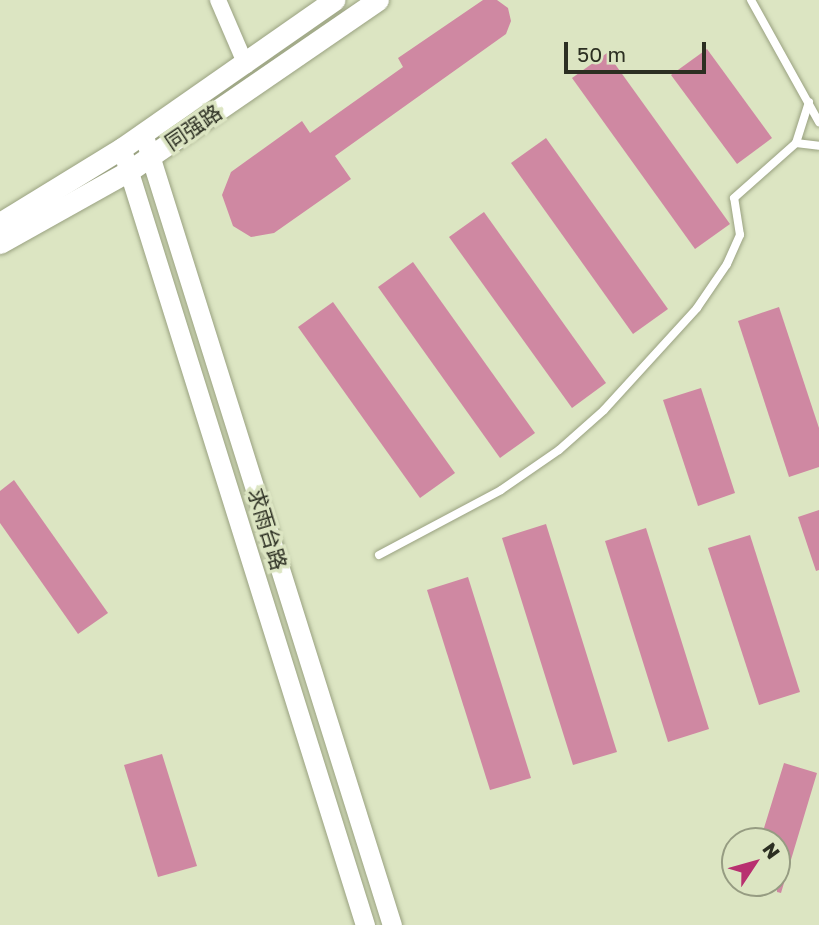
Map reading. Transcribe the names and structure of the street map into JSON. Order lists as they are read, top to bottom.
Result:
{
  "streets": {
    "main road": ["同强路"],
    "street": ["求雨台路"]
  },
  "crossings": [
    ["同强路", "求雨台路"]
  ],
  "scale_bar": "50 m",
  "north": "top right"
}
